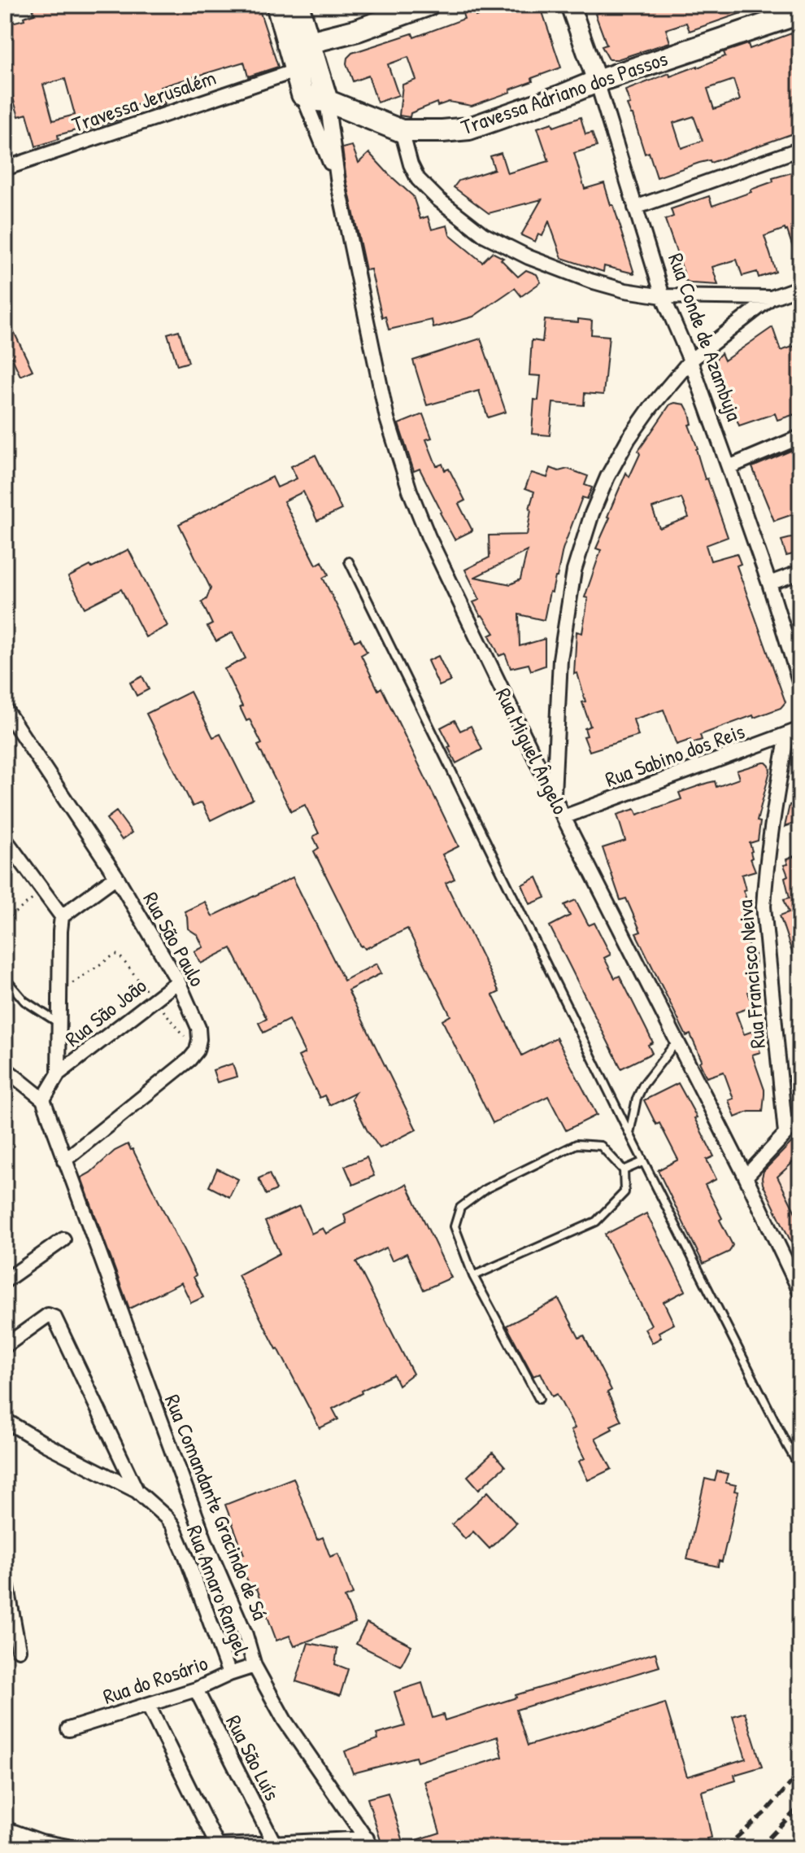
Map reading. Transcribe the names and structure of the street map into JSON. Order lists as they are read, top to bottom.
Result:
{
  "streets": {
    "main road": ["Travessa Adriano dos Passos", "Rua Miguel Ângelo"],
    "street": [
      "Travessa Jerusalém",
      "Rua Conde de Azambuja",
      "Rua Sabino dos Reis",
      "Rua São Paulo",
      "Rua Francisco Neiva",
      "Rua São João",
      "Rua Comandante Gracindo de Sá",
      "Rua Amaro Rangel",
      "Rua do Rosário",
      "Rua São Luís"
    ]
  },
  "crossings": [
    ["Travessa Adriano dos Passos", "Rua Conde de Azambuja"],
    ["Travessa Adriano dos Passos", "Rua Miguel Ângelo"],
    ["Travessa Jerusalém", "Rua Miguel Ângelo"],
    ["Rua Miguel Ângelo", "Rua Sabino dos Reis"],
    ["Rua Sabino dos Reis", "Rua Francisco Neiva"],
    ["Rua São Paulo", "Rua São João"],
    ["Rua Comandante Gracindo de Sá", "Rua do Rosário"],
    ["Rua Amaro Rangel", "Rua do Rosário"],
    ["Rua do Rosário", "Rua São Luís"]
  ]
}
